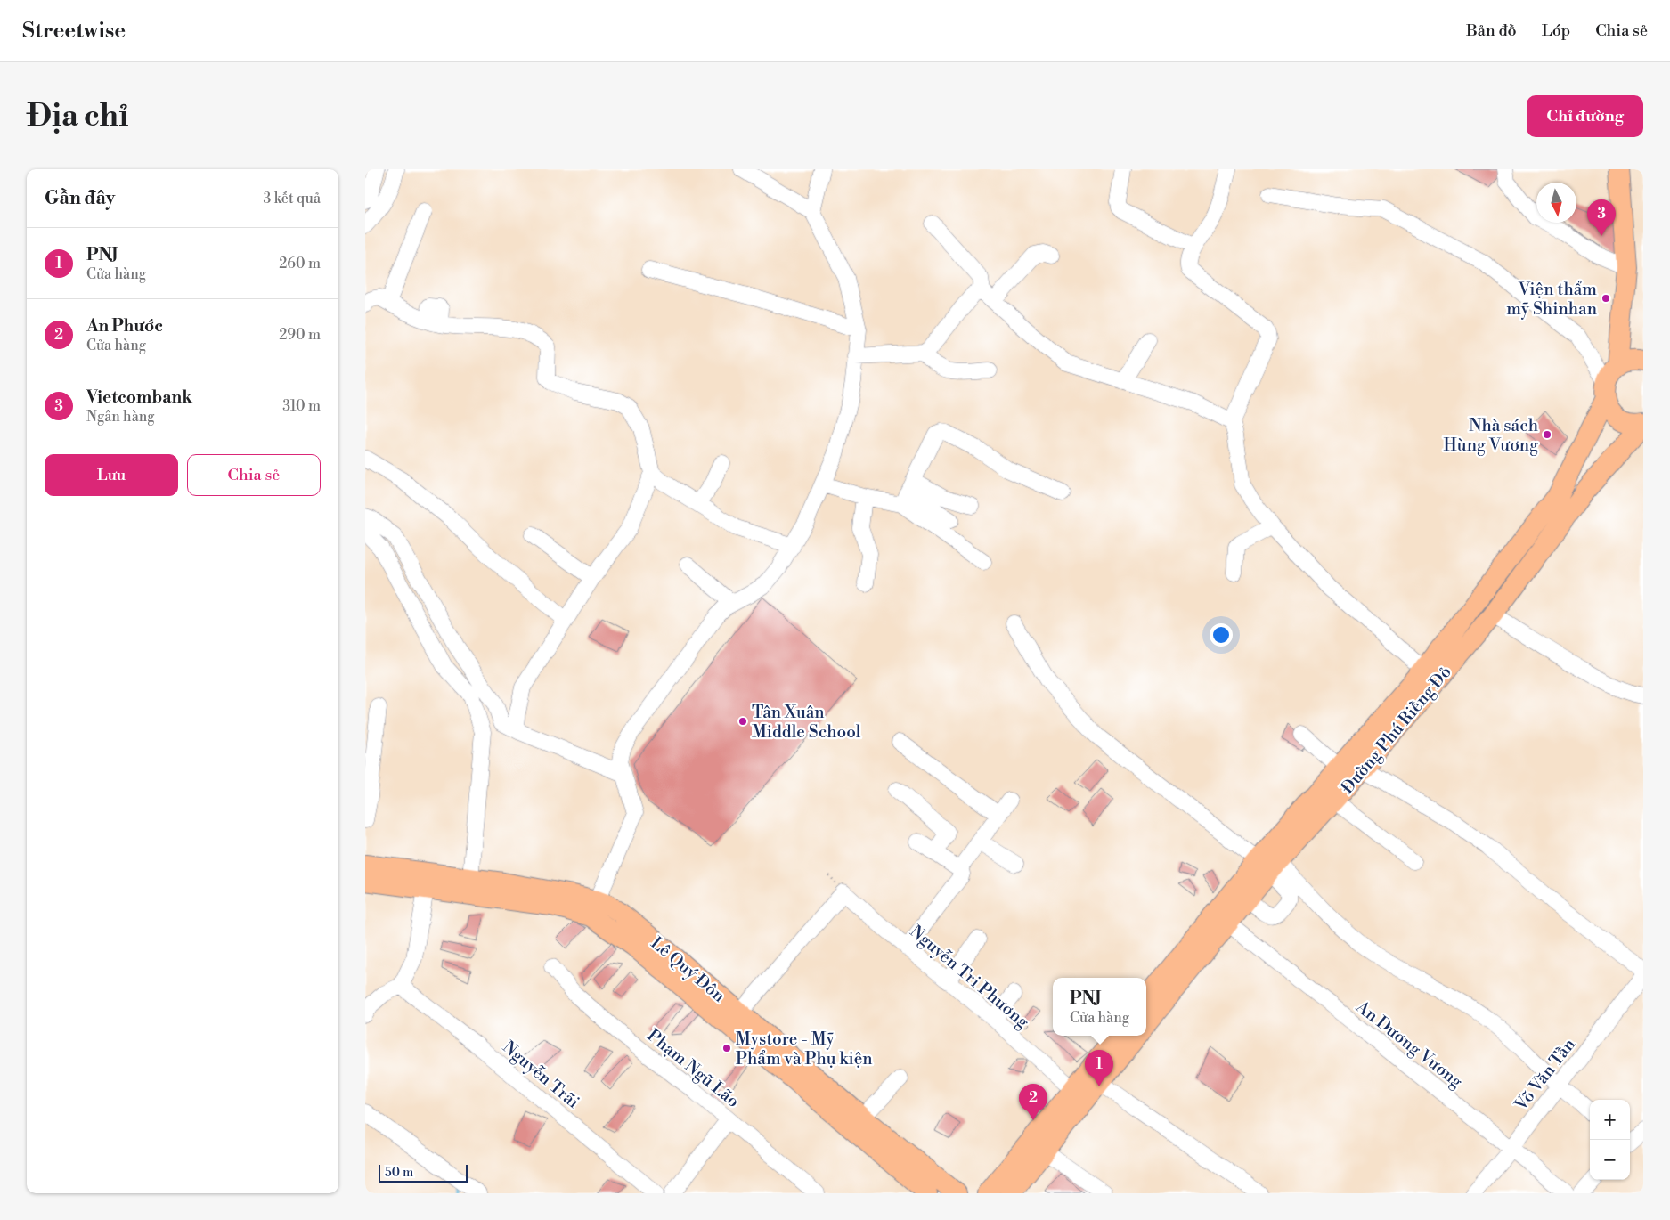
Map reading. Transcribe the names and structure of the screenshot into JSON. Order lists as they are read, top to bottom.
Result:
{
  "streets": {
    "main road": ["Đường Phú Riềng Đỏ", "Lê Quý Đôn"],
    "street": [
      "Nguyễn Tri Phương",
      "An Dương Vương",
      "Phạm Ngũ Lão",
      "Nguyễn Trãi",
      "Võ Văn Tần"
    ]
  },
  "crossings": [
    ["Đường Phú Riềng Đỏ", "An Dương Vương"],
    ["Lê Quý Đôn", "Nguyễn Tri Phương"],
    ["An Dương Vương", "Võ Văn Tần"]
  ],
  "places": [
    "Viện thẩm mỹ Shinhan",
    "Nhà sách Hùng Vương",
    "Tân Xuân Middle School",
    "Mystore - Mỹ Phẩm và Phụ kiện"
  ],
  "scale_bar": "50 m",
  "north": "bottom",
  "page": {
    "header": "Streetwise",
    "nav": ["Bản đồ", "Lớp", "Chia sẻ"],
    "buttons": [
      "Chỉ đường",
      ["Lưu", "Chia sẻ"]
    ],
    "title": "Địa chỉ",
    "heading": ["Gần đây", "3 kết quả"],
    "pins": ["3", "1", "2"],
    "list": [
      {
        "mark": "1",
        "name": "PNJ",
        "note": "Cửa hàng",
        "value": "260 m"
      },
      {
        "mark": "2",
        "name": "An Phước",
        "note": "Cửa hàng",
        "value": "290 m"
      },
      {
        "mark": "3",
        "name": "Vietcombank",
        "note": "Ngân hàng",
        "value": "310 m"
      }
    ],
    "popup": ["PNJ", "Cửa hàng"],
    "map_buttons": ["+", "−"],
    "scale": "50 m"
  }
}
